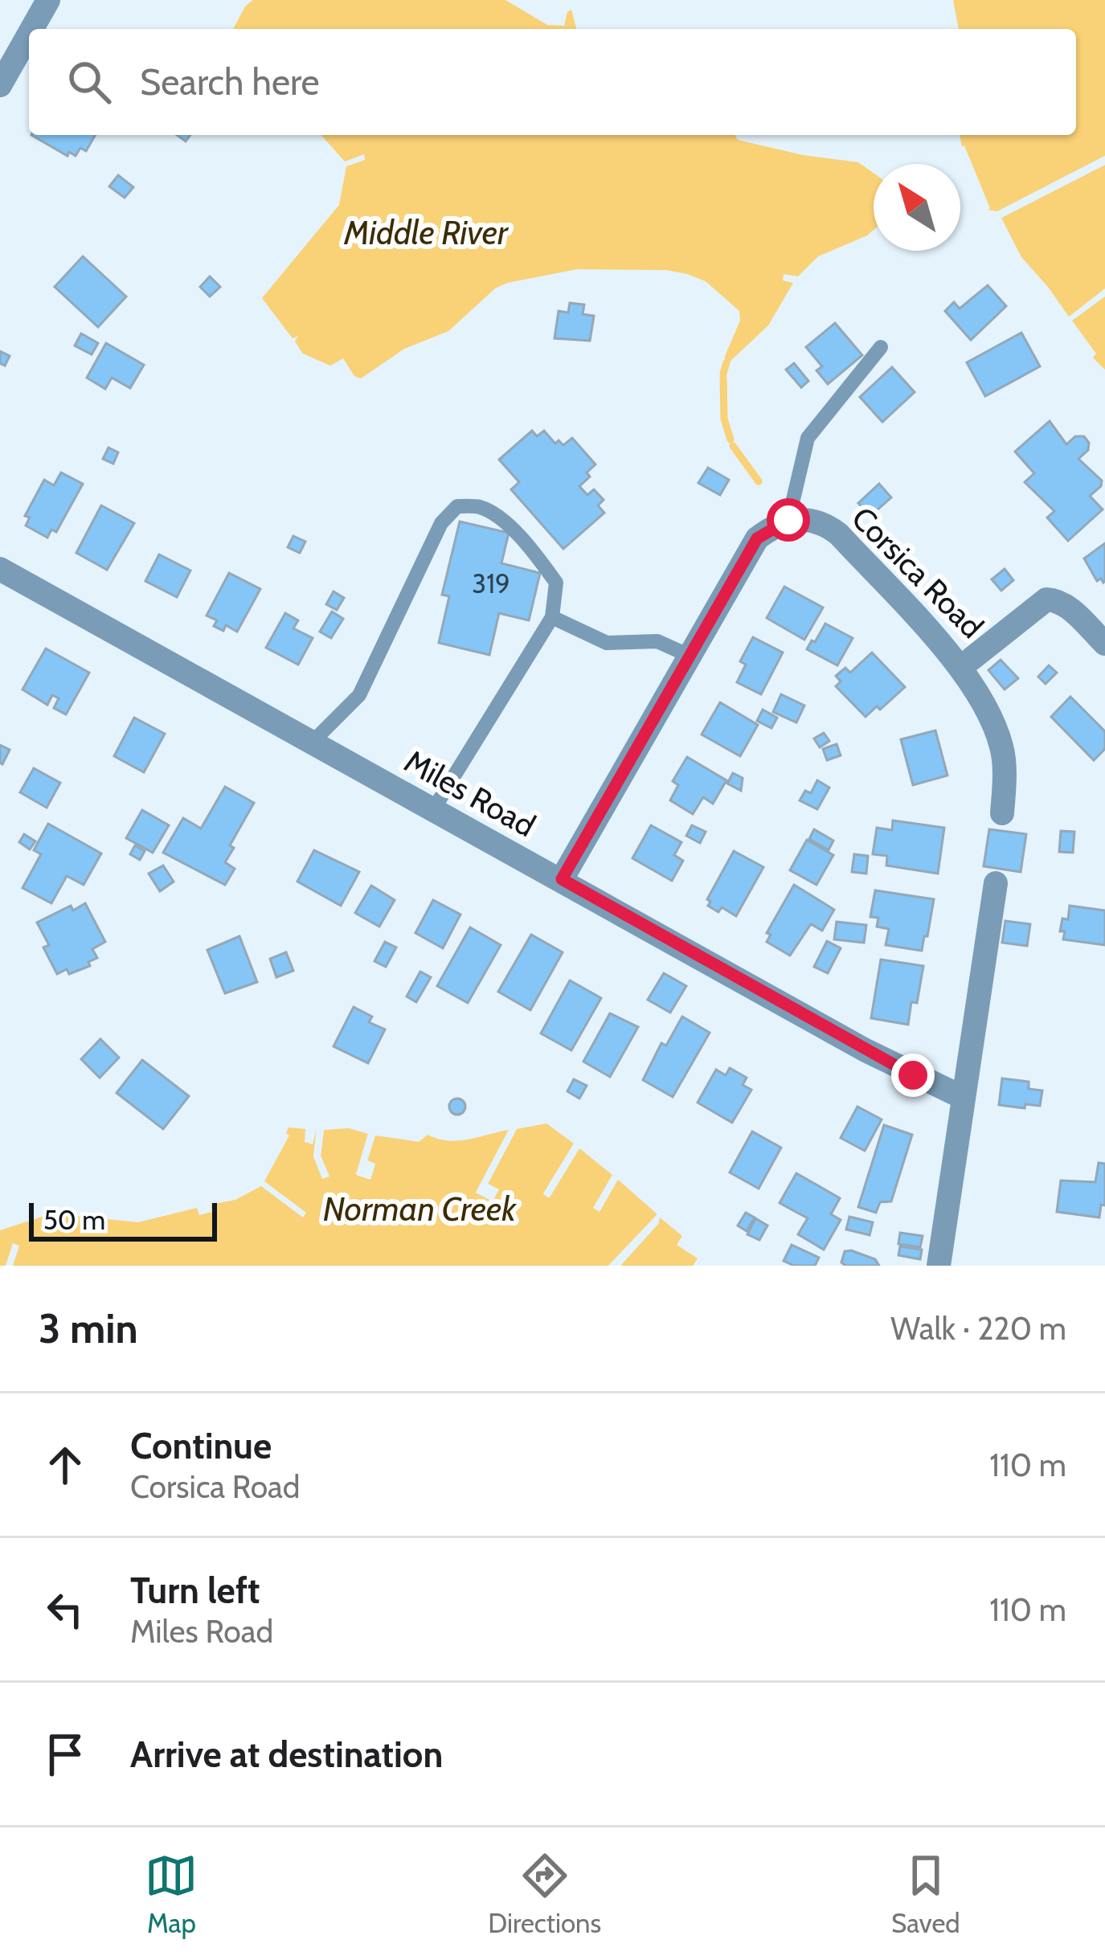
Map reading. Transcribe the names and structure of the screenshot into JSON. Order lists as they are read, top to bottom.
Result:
{
  "streets": {
    "street": ["Corsica Road", "Miles Road"]
  },
  "water": ["Middle River", "Norman Creek"],
  "house_numbers": ["319"],
  "scale_bar": "50 m",
  "north": "top left",
  "page": {
    "search": "Search here",
    "scale": "50 m",
    "heading": ["3 min", "Walk · 220 m"],
    "list": [
      ["Continue", "Corsica Road", "110 m"],
      ["Turn left", "Miles Road", "110 m"],
      "Arrive at destination"
    ],
    "nav": ["Map", "Directions", "Saved"]
  }
}
